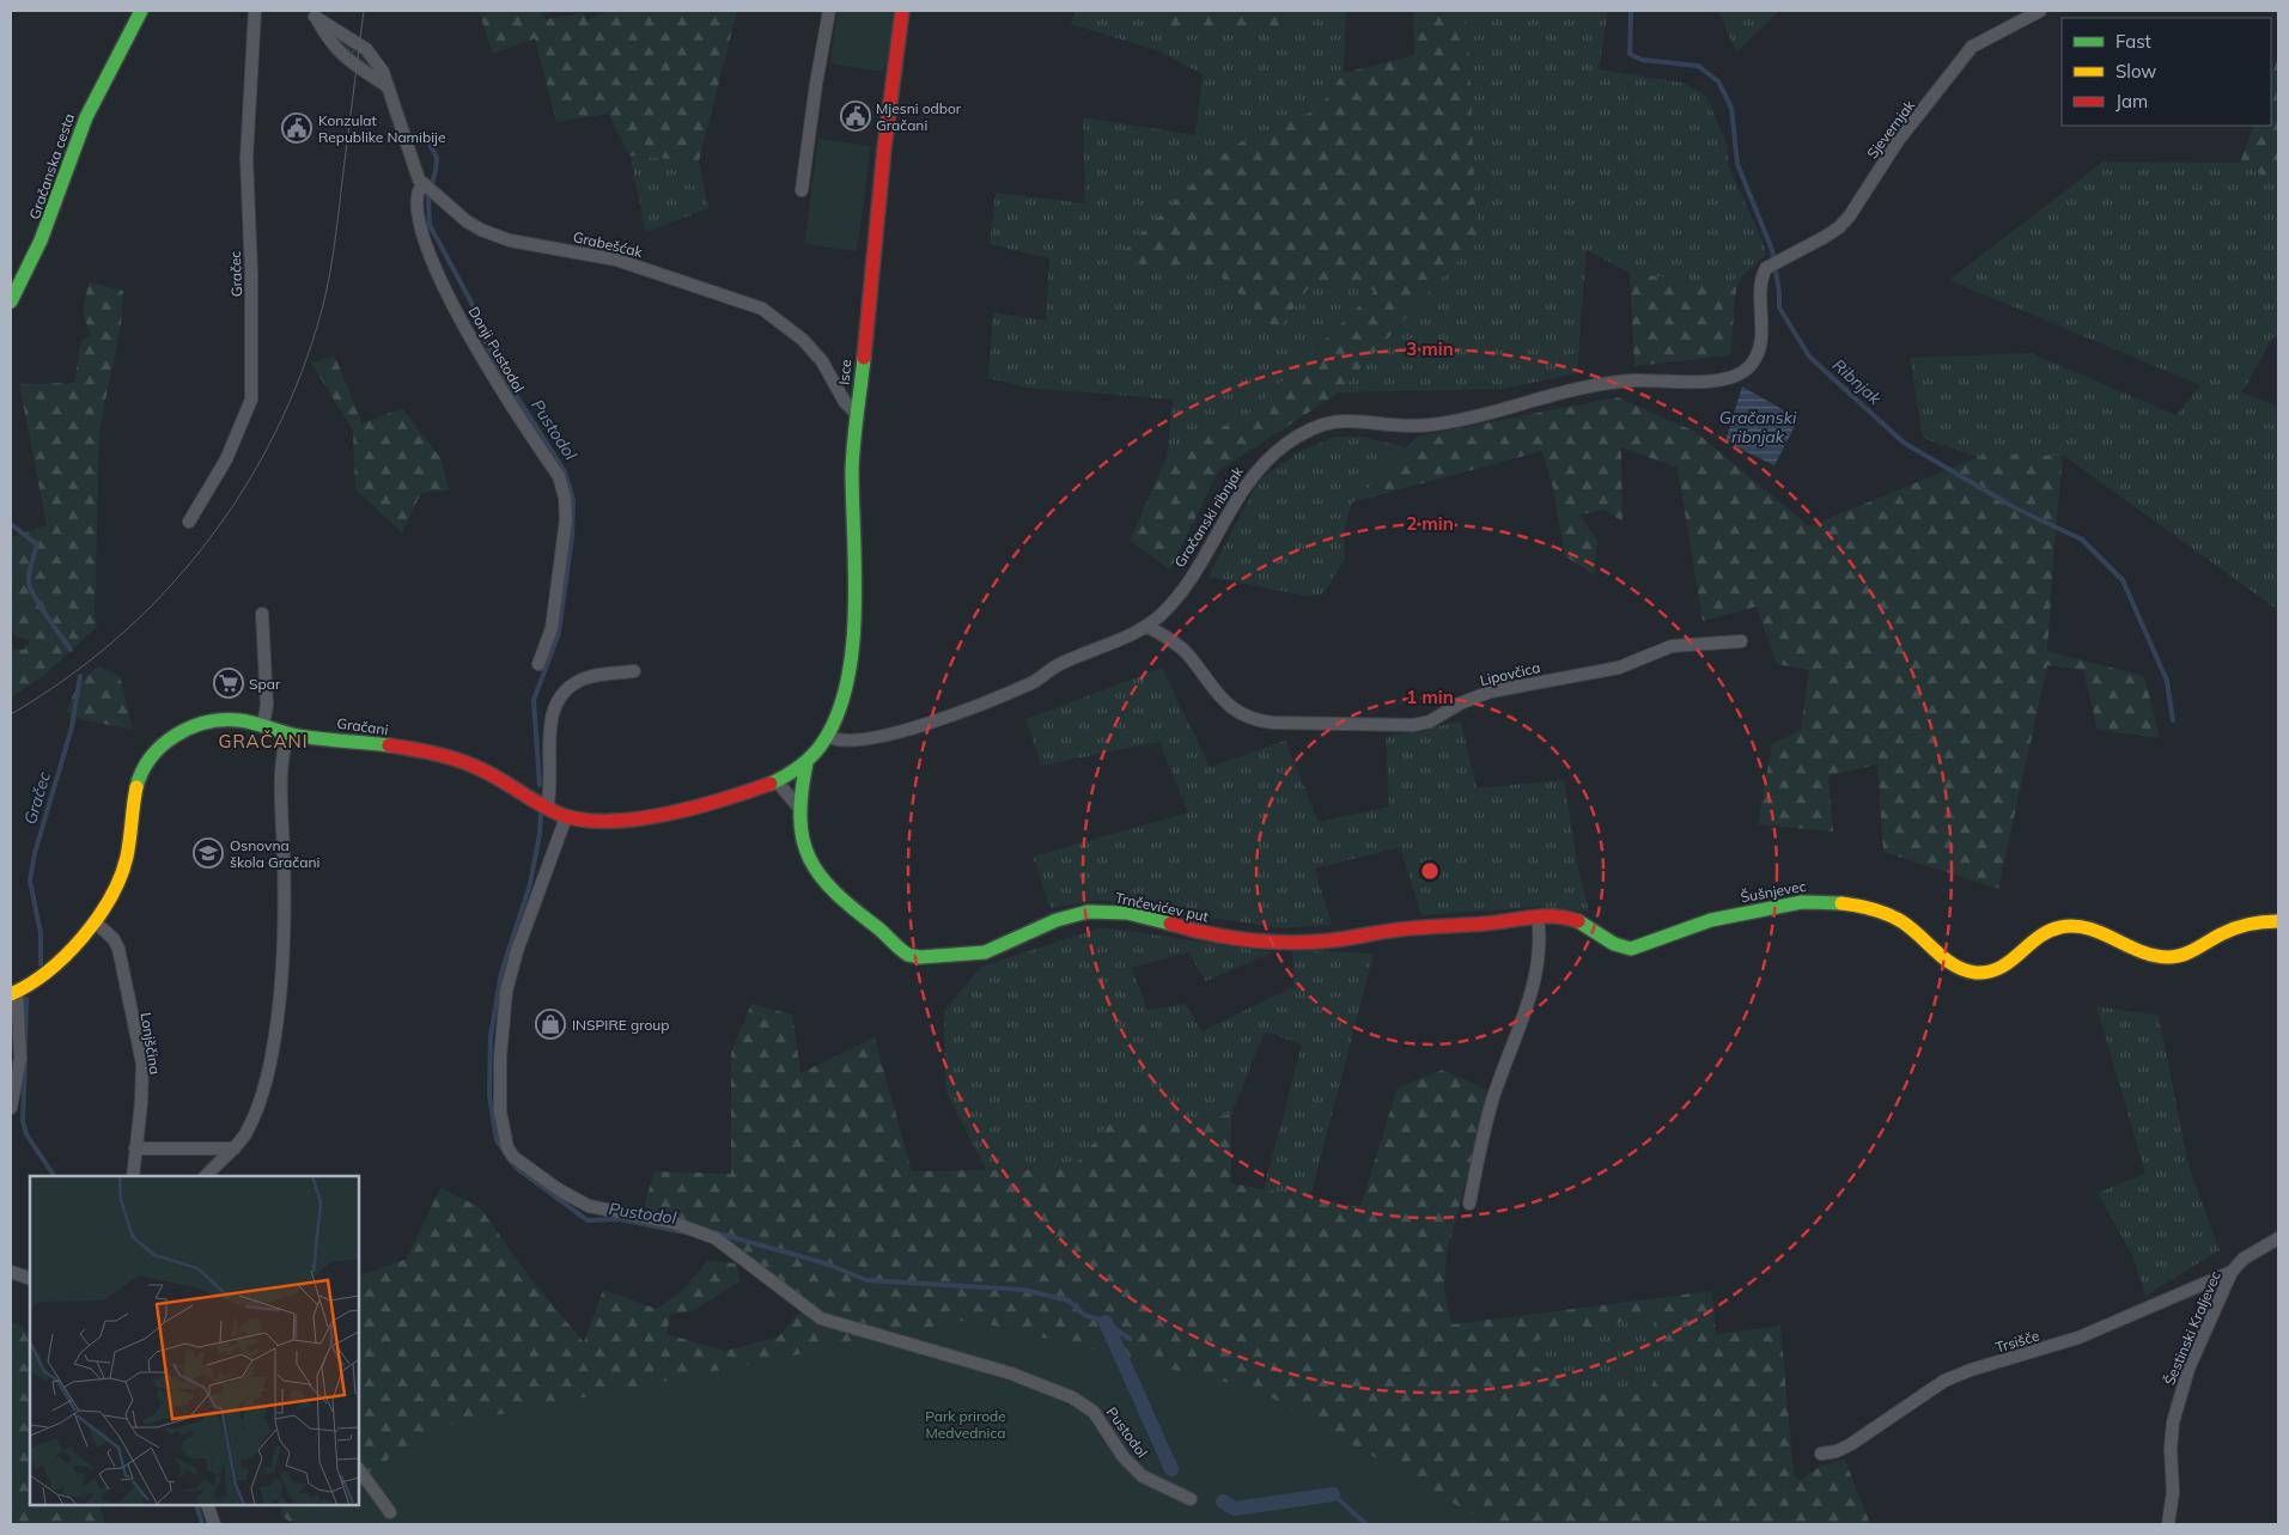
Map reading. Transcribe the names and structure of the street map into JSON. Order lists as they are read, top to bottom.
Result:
{
  "streets": {
    "street": [
      "Sjevernjak",
      "Gračanska cesta",
      "Grabešćak",
      "Gračec",
      "Donji Pustodol",
      "Isce",
      "Gračanski ribnjak",
      "Lipovčica",
      "Gračani",
      "Šušnjevec",
      "Trnčevićev put",
      "Lonjščina",
      "Šestinski Kraljevec",
      "Trsišče",
      "Pustodol"
    ]
  },
  "crossings": [
    ["Sjevernjak", "Gračanski ribnjak"],
    ["Grabešćak", "Donji Pustodol"],
    ["Grabešćak", "Isce"],
    ["Isce", "Gračanski ribnjak"],
    ["Isce", "Gračani"],
    ["Gračanski ribnjak", "Lipovčica"],
    ["Gračanski ribnjak", "Gračani"],
    ["Gračani", "Trnčevićev put"],
    ["Gračani", "Lonjščina"],
    ["Gračani", "Pustodol"],
    ["Šušnjevec", "Trnčevićev put"],
    ["Šestinski Kraljevec", "Trsišče"]
  ],
  "districts": ["GRAČANI"],
  "water": [
    "Ribnjak",
    "Gračanski ribnjak",
    "Pustodol",
    "Gračec"
  ],
  "parks": ["Park prirode Medvednica"],
  "places": {
    "public building": ["Mjesni odbor Gračani", "Konzulat Republike Namibije"],
    "supermarket": ["Spar"],
    "school or university": ["Osnovna škola Gračani"],
    "shop": ["INSPIRE group"]
  },
  "legend": ["Fast", "Slow", "Jam"],
  "rings": ["3 min", "2 min", "1 min"]
}
